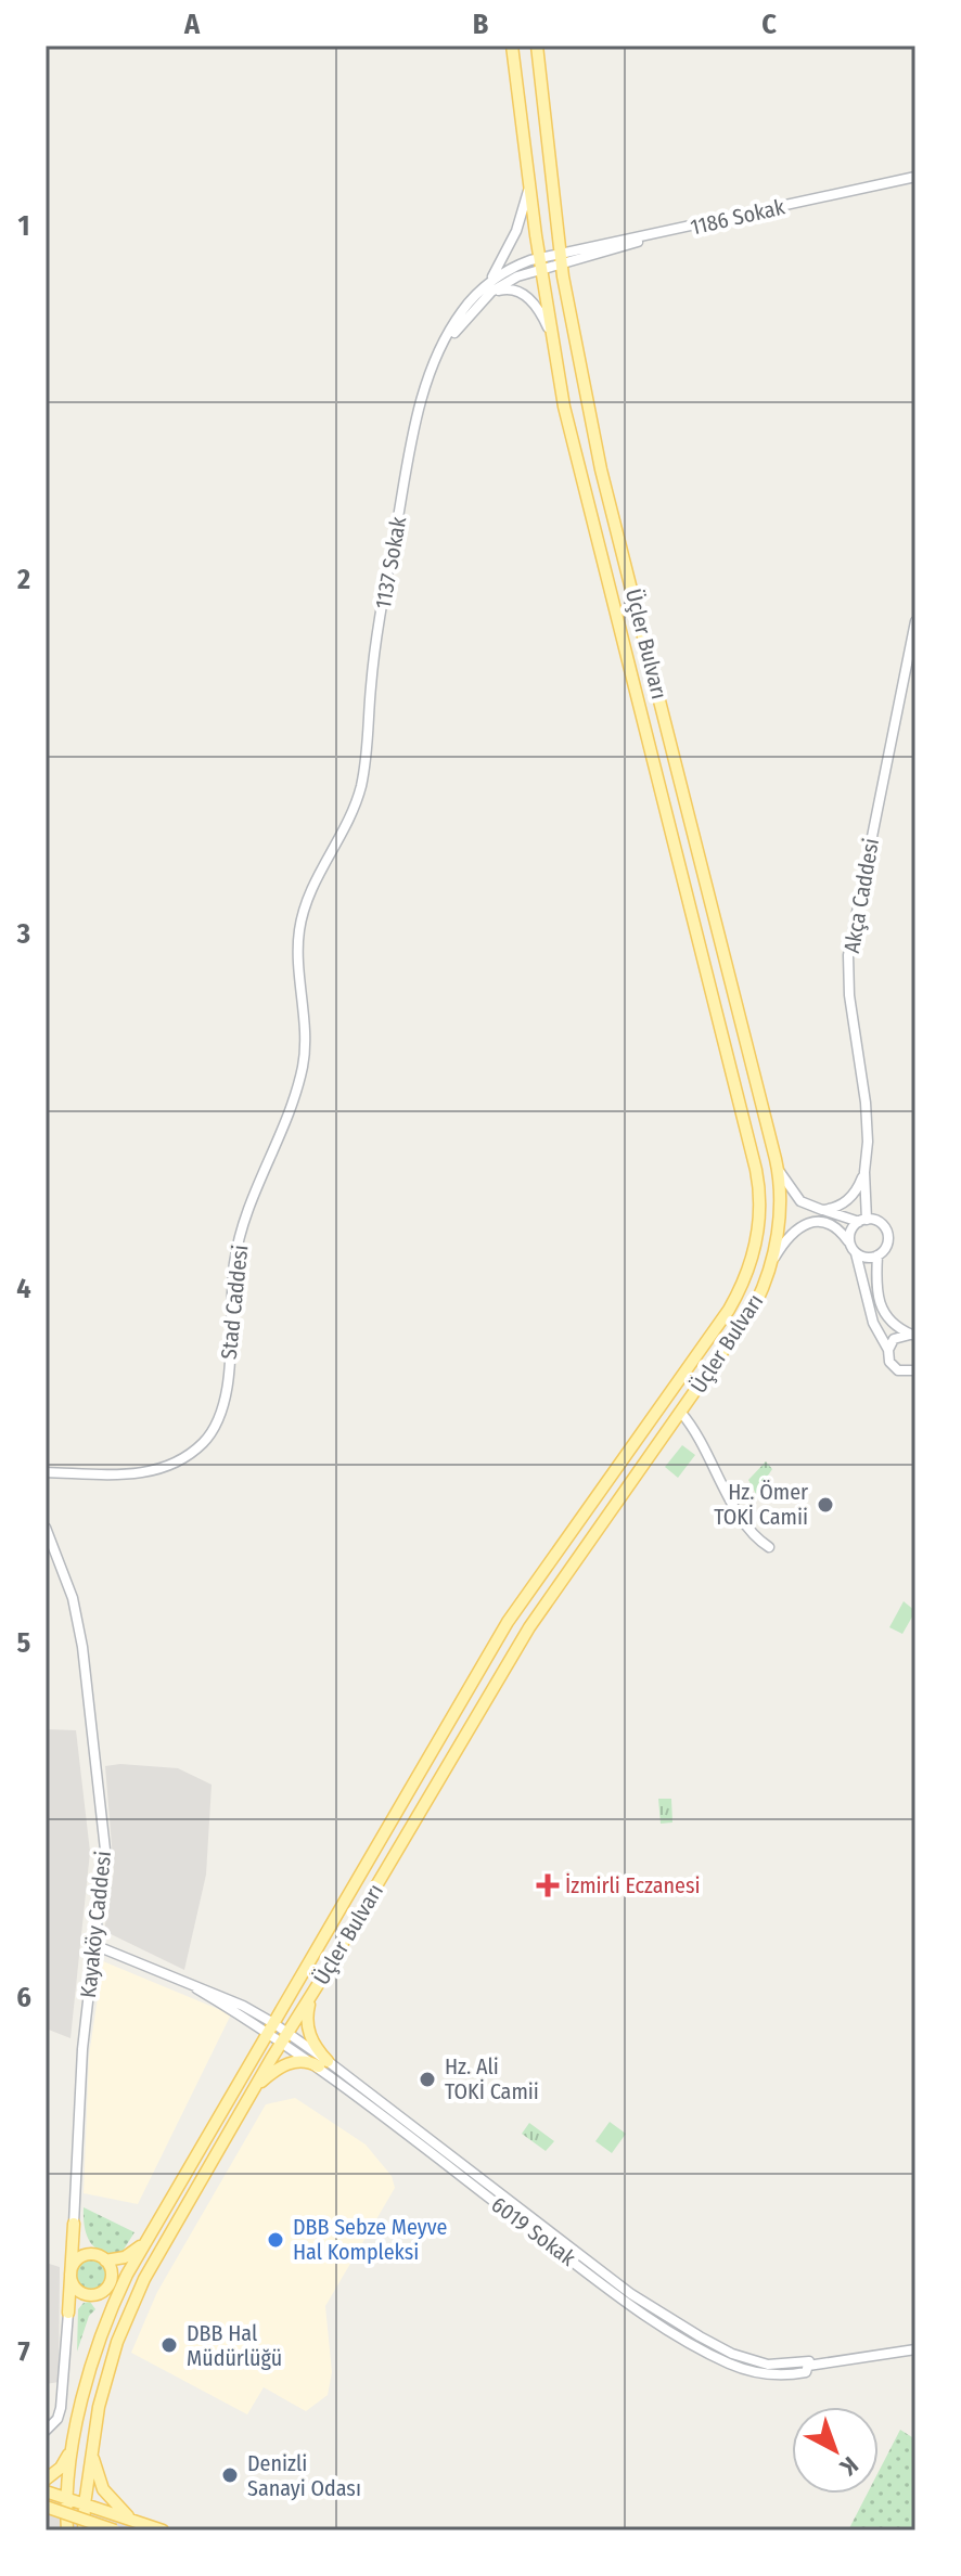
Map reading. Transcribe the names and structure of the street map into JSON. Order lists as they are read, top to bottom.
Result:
{
  "streets": {
    "main road": ["Üçler Bulvarı"],
    "street": [
      "1186 Sokak",
      "1137 Sokak",
      "Akça Caddesi",
      "Stad Caddesi",
      "Kayaköy Caddesi",
      "6019 Sokak"
    ]
  },
  "crossings": [
    ["1186 Sokak", "1137 Sokak"],
    ["1186 Sokak", "Üçler Bulvarı"],
    ["1137 Sokak", "Üçler Bulvarı"],
    ["1137 Sokak", "Stad Caddesi"],
    ["Üçler Bulvarı", "6019 Sokak"],
    ["Kayaköy Caddesi", "6019 Sokak"]
  ],
  "places": {
    "other": [
      "Hz. Ömer TOKİ Camii",
      "Hz. Ali TOKİ Camii",
      "DBB Sebze Meyve Hal Kompleksi",
      "DBB Hal Müdürlüğü",
      "Denizli Sanayi Odası"
    ],
    "health": ["İzmirli Eczanesi"]
  },
  "north": "bottom right",
  "grid": {
    "columns": ["A", "B", "C"],
    "rows": [
      "1",
      "2",
      "3",
      "4",
      "5",
      "6",
      "7"
    ]
  }
}
